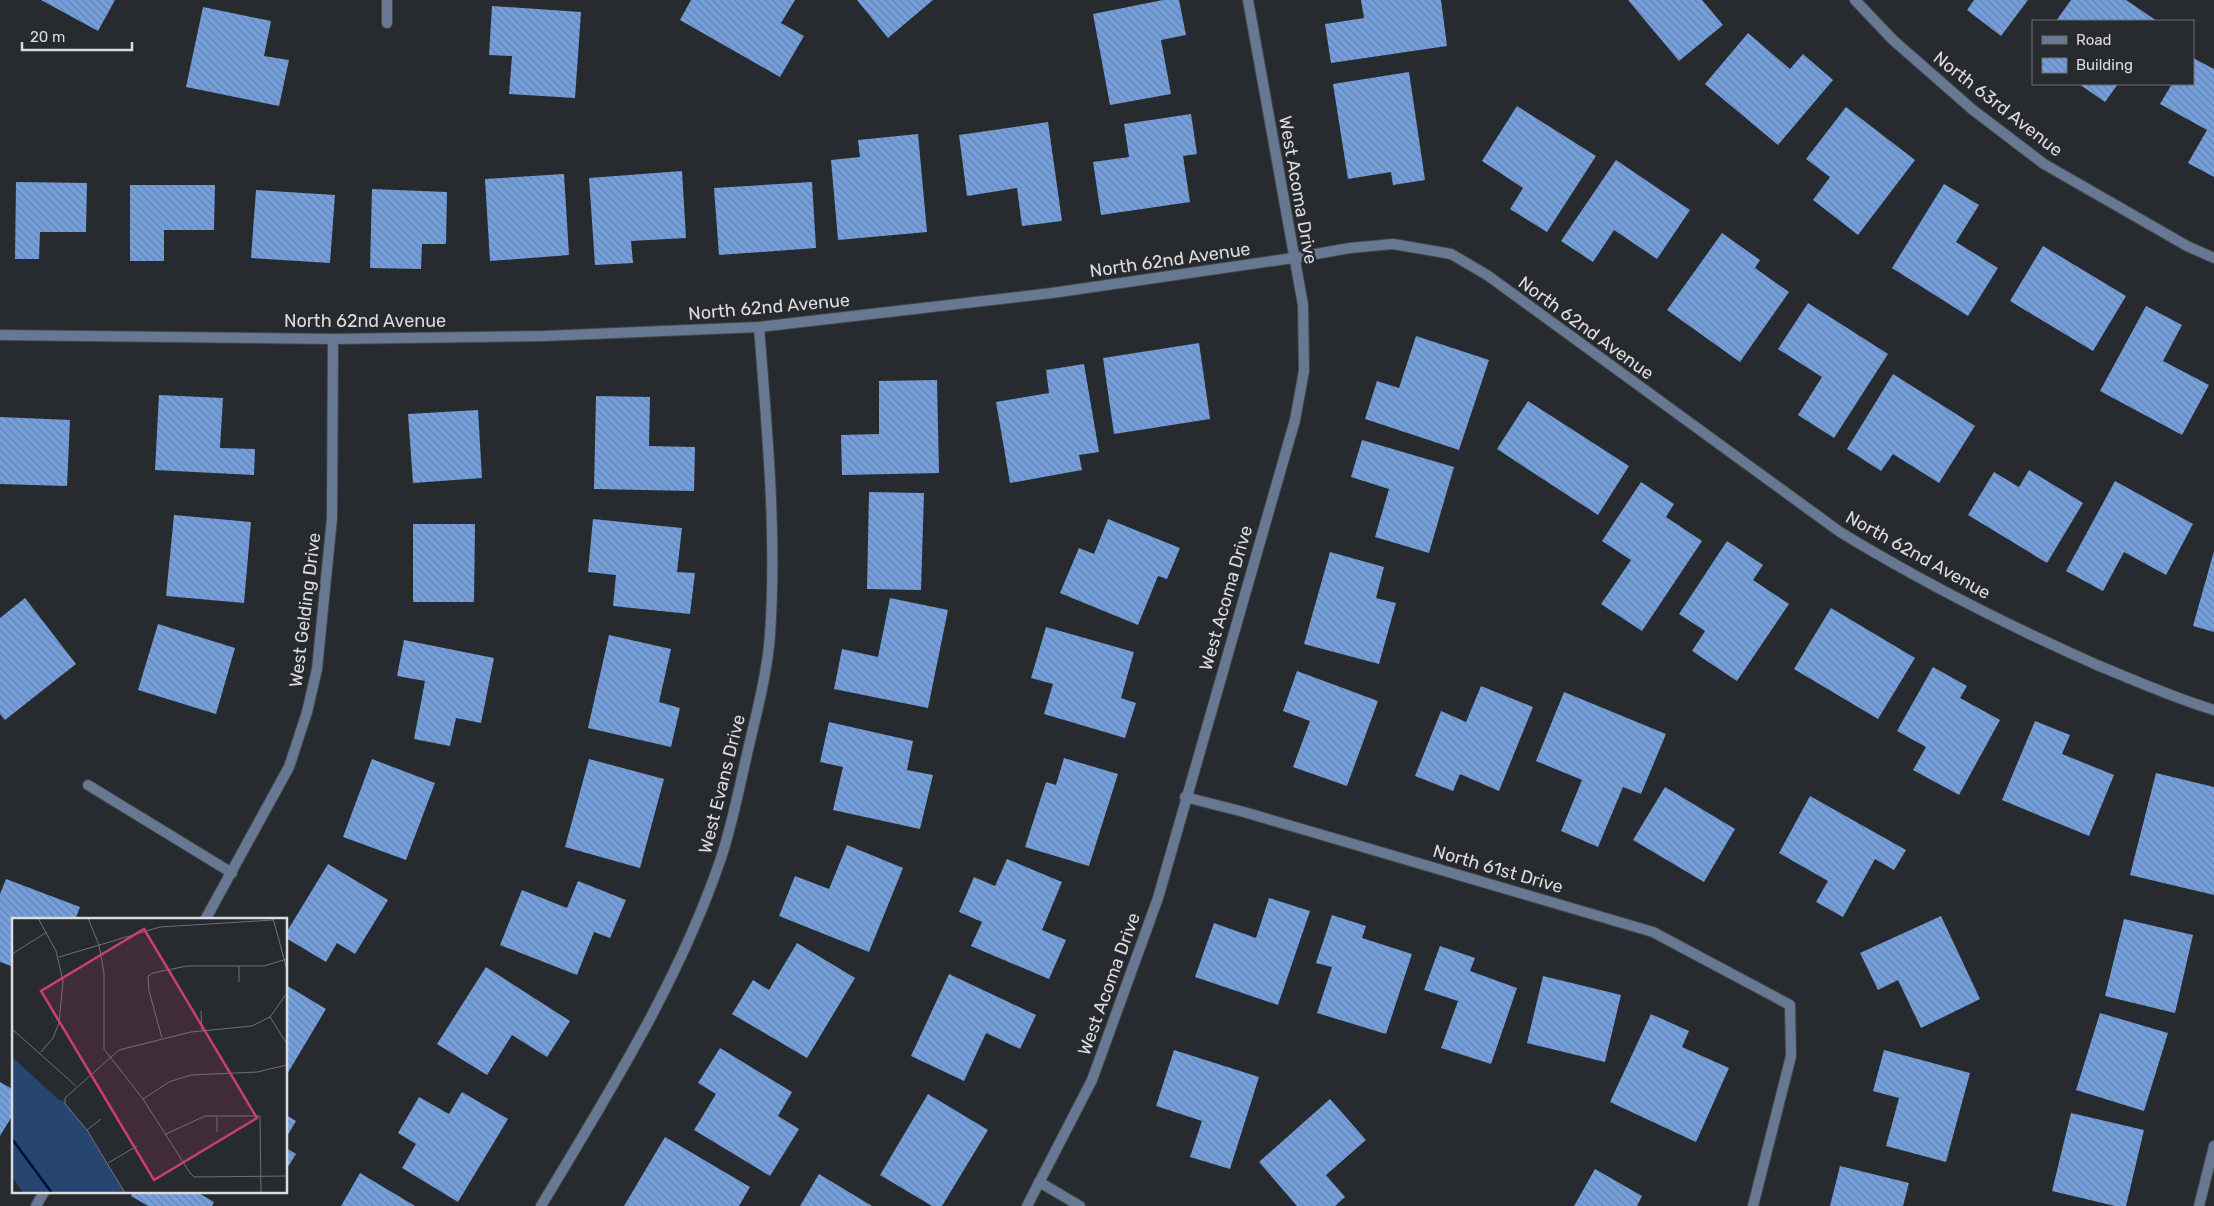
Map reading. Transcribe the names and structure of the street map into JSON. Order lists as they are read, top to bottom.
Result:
{
  "streets": {
    "street": [
      "North 63rd Avenue",
      "West Acoma Drive",
      "North 62nd Avenue",
      "West Gelding Drive",
      "West Evans Drive",
      "North 61st Drive"
    ]
  },
  "crossings": [
    ["West Acoma Drive", "North 62nd Avenue"],
    ["West Acoma Drive", "North 61st Drive"],
    ["North 62nd Avenue", "West Gelding Drive"],
    ["North 62nd Avenue", "West Evans Drive"]
  ],
  "legend": ["Road", "Building"],
  "scale_bar": "20 m"
}
